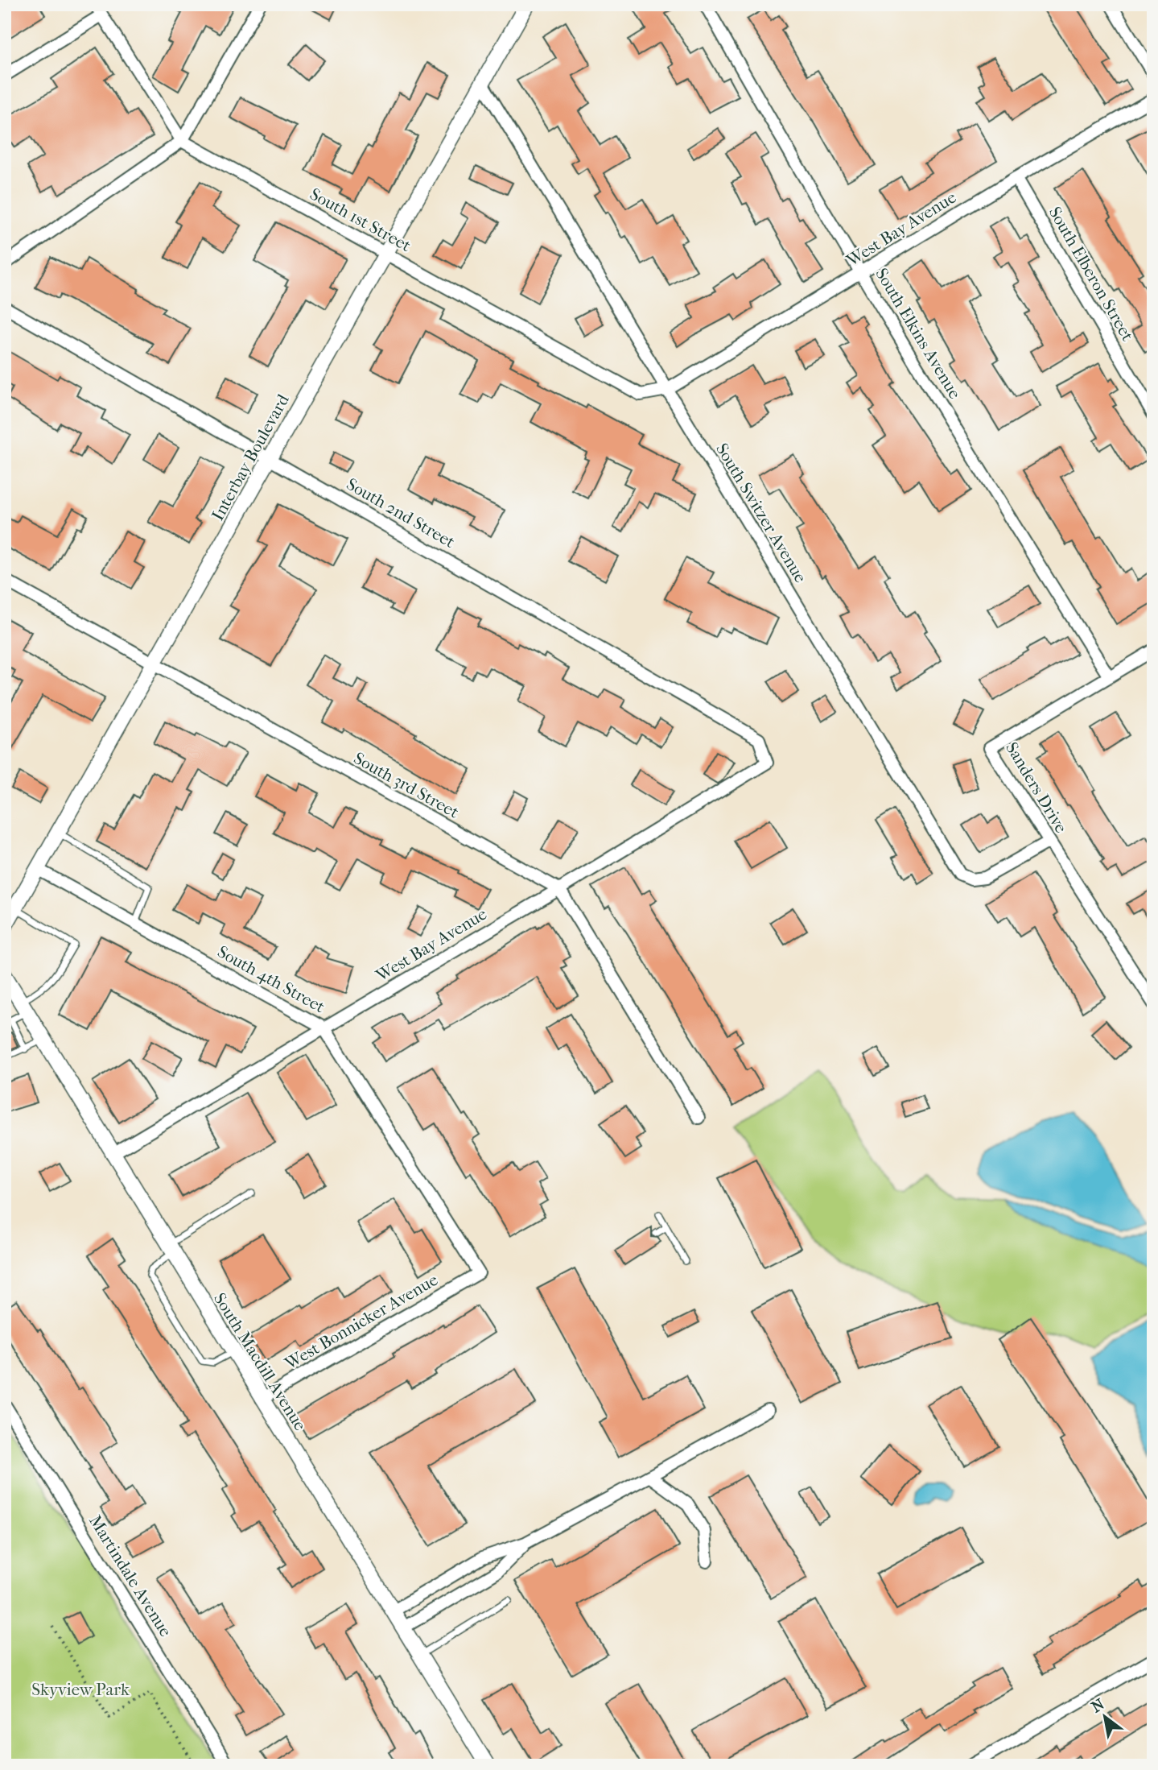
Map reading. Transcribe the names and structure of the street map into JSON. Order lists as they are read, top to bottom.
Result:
{
  "streets": {
    "street": [
      "South 1st Street",
      "West Bay Avenue",
      "South Elberon Street",
      "South Elkins Avenue",
      "Interbay Boulevard",
      "South 2nd Street",
      "South Switzer Avenue",
      "South 3rd Street",
      "Sanders Drive",
      "South 4th Street",
      "West Bonnicker Avenue",
      "South Macdill Avenue",
      "Martindale Avenue"
    ]
  },
  "crossings": [
    ["South 1st Street", "West Bay Avenue"],
    ["South 1st Street", "Interbay Boulevard"],
    ["South 1st Street", "South Switzer Avenue"],
    ["West Bay Avenue", "South Elberon Street"],
    ["West Bay Avenue", "South Elkins Avenue"],
    ["West Bay Avenue", "South 2nd Street"],
    ["West Bay Avenue", "South Switzer Avenue"],
    ["West Bay Avenue", "South 3rd Street"],
    ["West Bay Avenue", "South 4th Street"],
    ["West Bay Avenue", "South Macdill Avenue"],
    ["South Elkins Avenue", "Sanders Drive"],
    ["Interbay Boulevard", "South 2nd Street"],
    ["Interbay Boulevard", "South Switzer Avenue"],
    ["Interbay Boulevard", "South 3rd Street"],
    ["Interbay Boulevard", "South 4th Street"],
    ["South Switzer Avenue", "Sanders Drive"],
    ["South 4th Street", "West Bonnicker Avenue"],
    ["West Bonnicker Avenue", "South Macdill Avenue"]
  ],
  "parks": ["Skyview Park"],
  "north": "top left"
}
